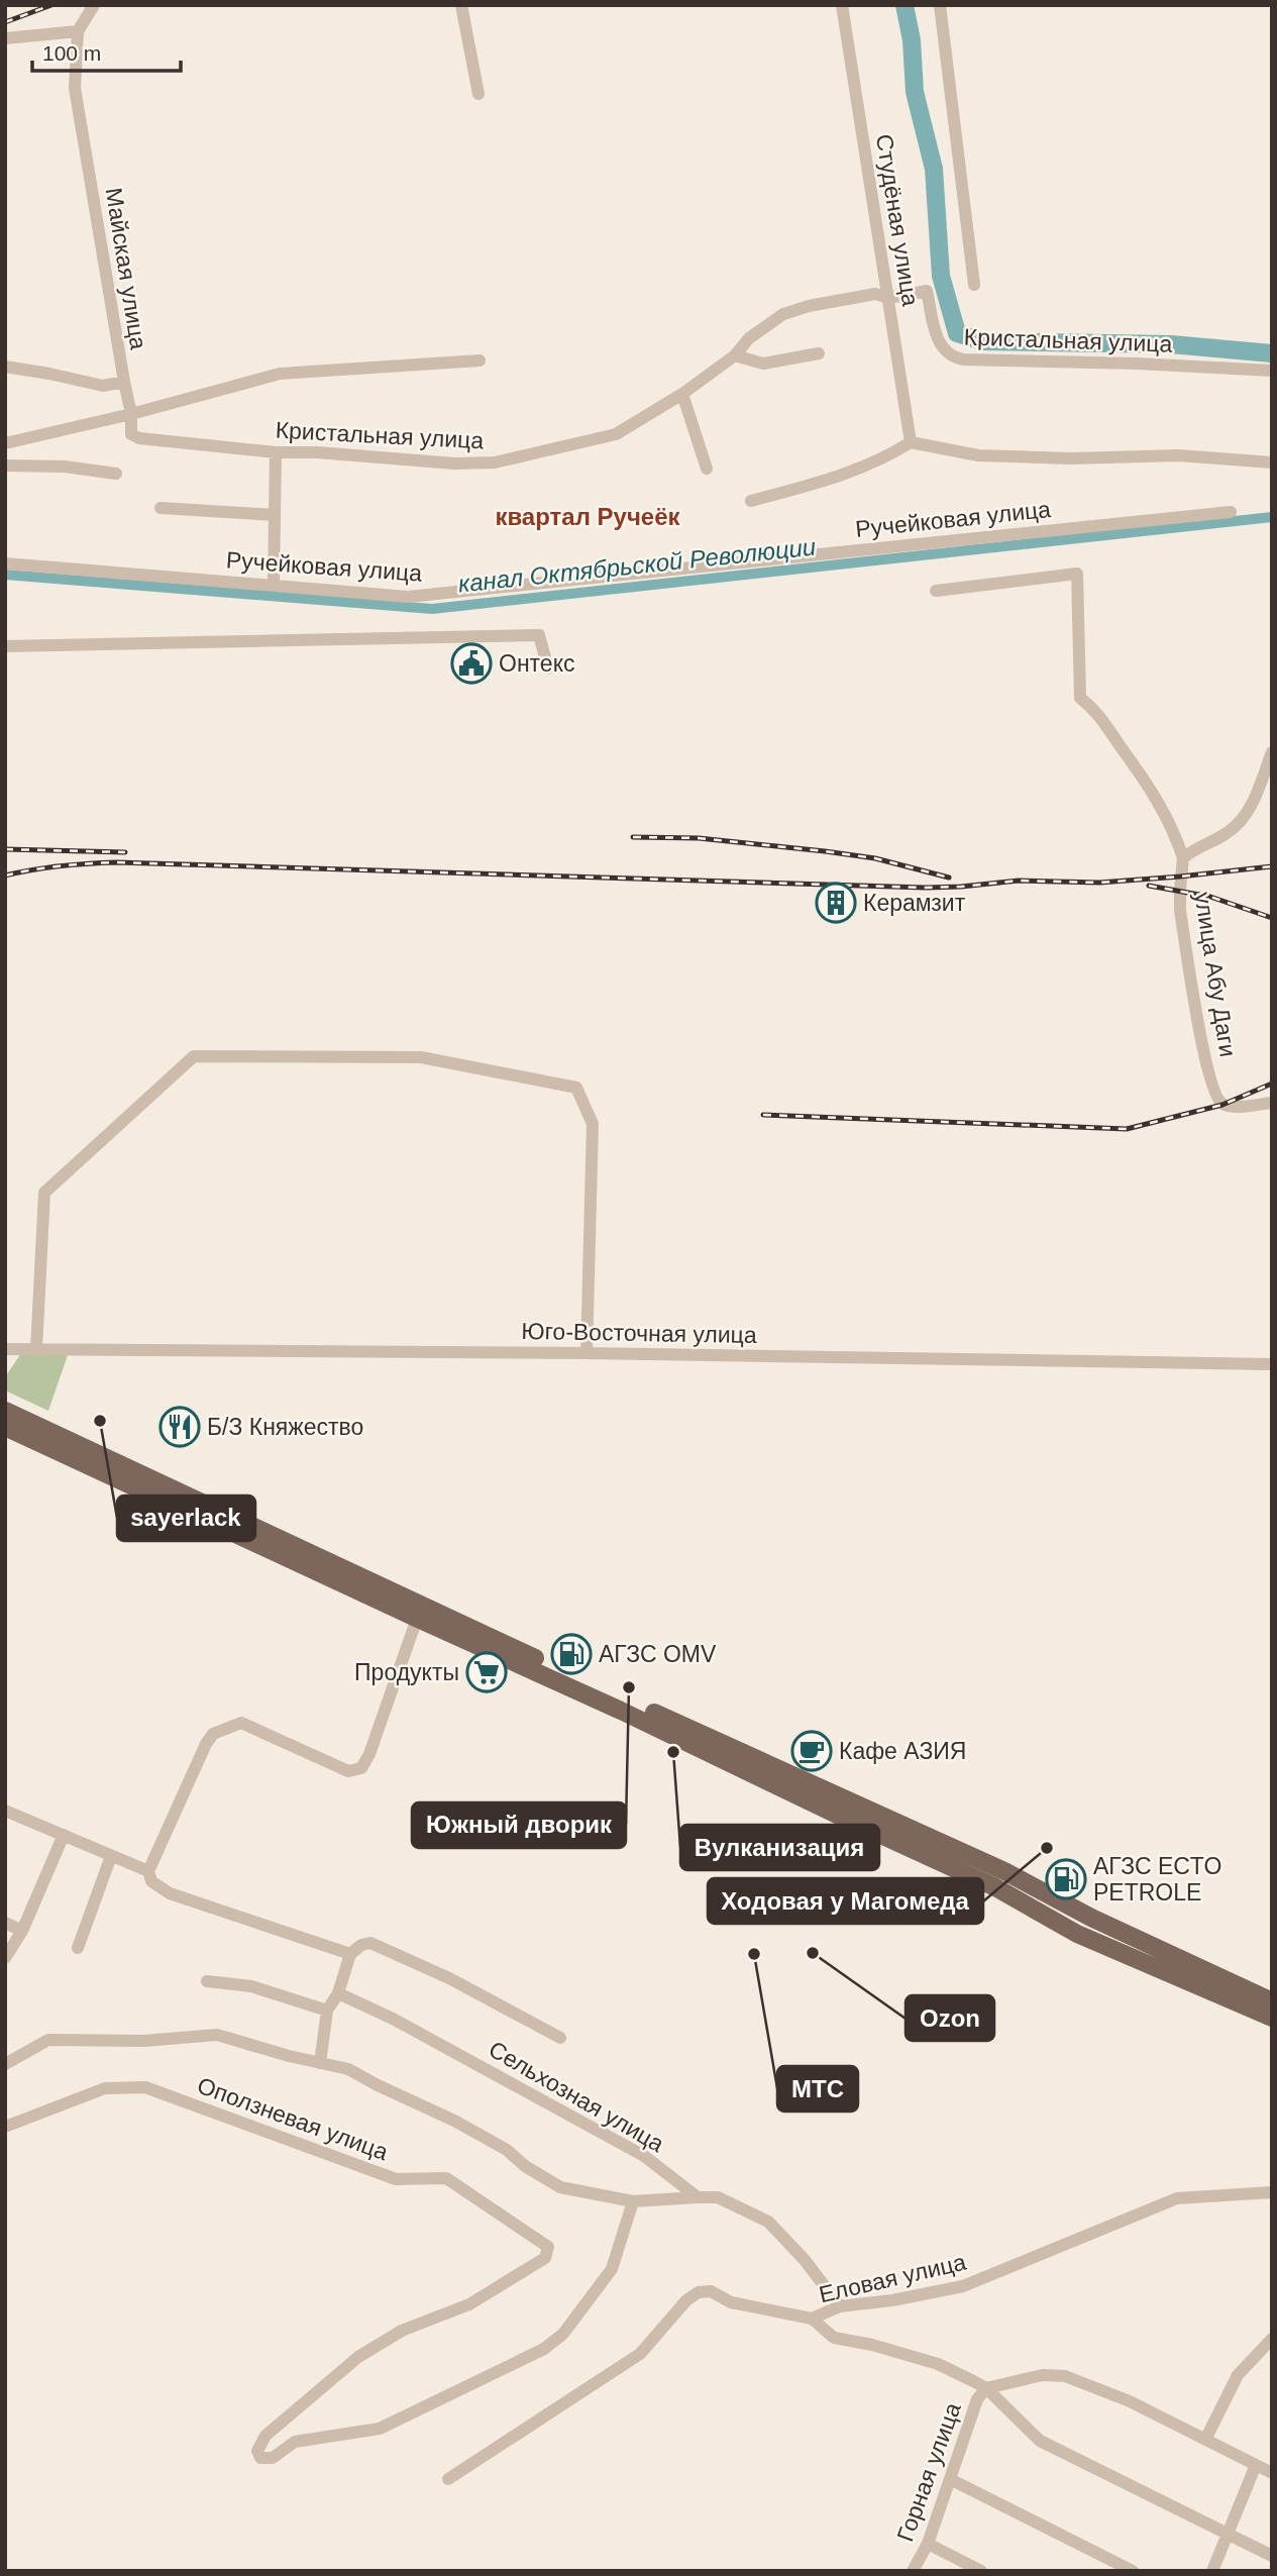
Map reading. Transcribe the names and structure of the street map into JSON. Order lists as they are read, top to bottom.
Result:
{
  "streets": {
    "street": [
      "Студёная улица",
      "Майская улица",
      "Кристальная улица",
      "Ручейковая улица",
      "улица Абу Даги",
      "Юго-Восточная улица",
      "Сельхозная улица",
      "Оползневая улица",
      "Еловая улица",
      "Горная улица"
    ]
  },
  "crossings": [
    ["Студёная улица", "Кристальная улица"],
    ["Майская улица", "Кристальная улица"],
    ["Сельхозная улица", "Еловая улица"]
  ],
  "districts": ["квартал Ручеёк"],
  "water": ["канал Октябрьской Революции"],
  "places": {
    "public building": ["Онтекс"],
    "building": ["Керамзит"],
    "other": [
      "sayerlack",
      "Южный дворик",
      "Вулканизация",
      "Ходовая у Магомеда",
      "Ozon",
      "МТС"
    ],
    "restaurant": ["Б/З Княжество"],
    "fuel station": ["АГЗС OMV", "АГЗС ECTO PETROLE"],
    "supermarket": ["Продукты"],
    "cafe": ["Кафе АЗИЯ"]
  },
  "scale_bar": "100 m"
}
